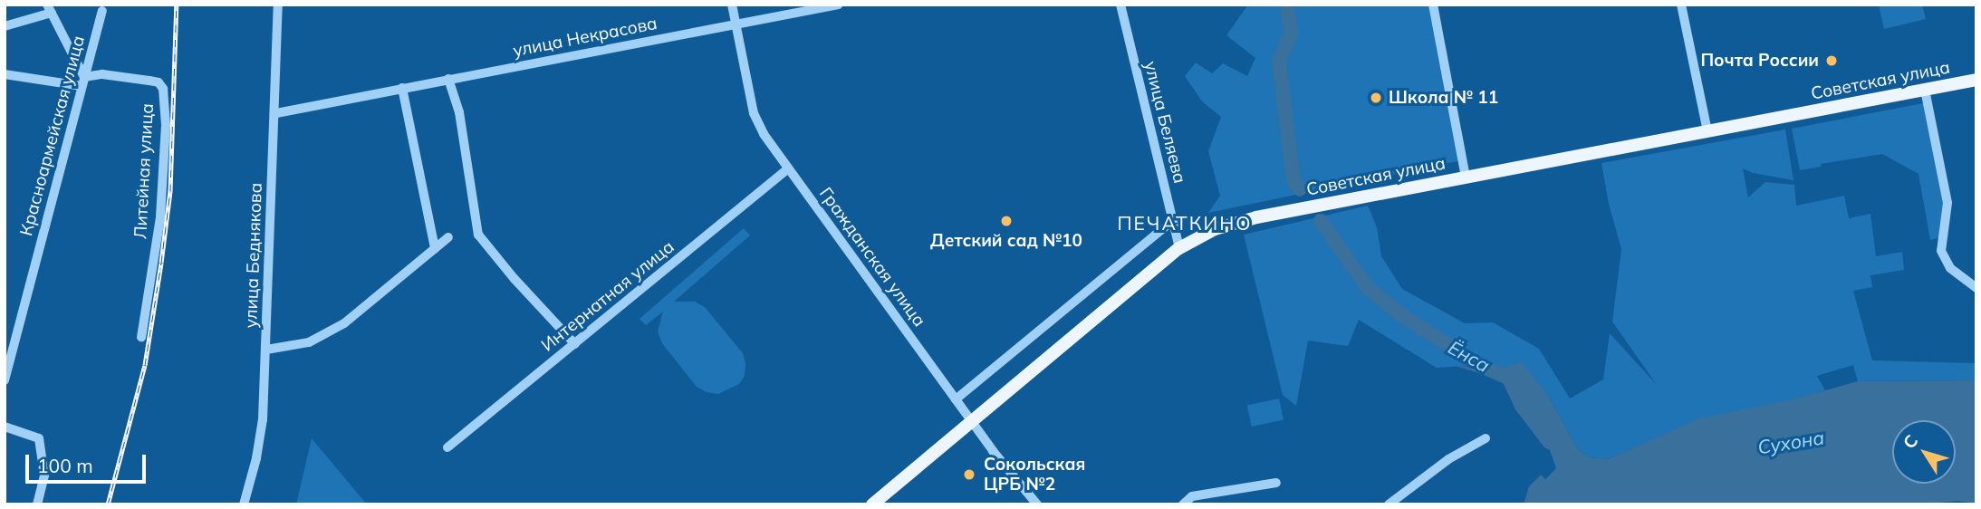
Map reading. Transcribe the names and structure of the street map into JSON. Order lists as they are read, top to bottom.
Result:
{
  "streets": {
    "main road": ["Советская улица"],
    "street": [
      "улица Некрасова",
      "улица Беляева",
      "Красноармейская улица",
      "Литейная улица",
      "улица Беднякова",
      "Гражданская улица",
      "Интернатная улица"
    ]
  },
  "crossings": [
    ["улица Некрасова", "улица Беднякова"],
    ["улица Некрасова", "Гражданская улица"],
    ["Советская улица", "улица Беляева"],
    ["Советская улица", "Гражданская улица"],
    ["Красноармейская улица", "Литейная улица"],
    ["Гражданская улица", "Интернатная улица"]
  ],
  "districts": ["ПЕЧАТКИНО"],
  "water": ["Ёнса", "Сухона"],
  "places": [
    "Почта России",
    "Школа № 11",
    "Детский сад №10",
    "Сокольская ЦРБ №2"
  ],
  "scale_bar": "100 m",
  "north": "top left"
}
